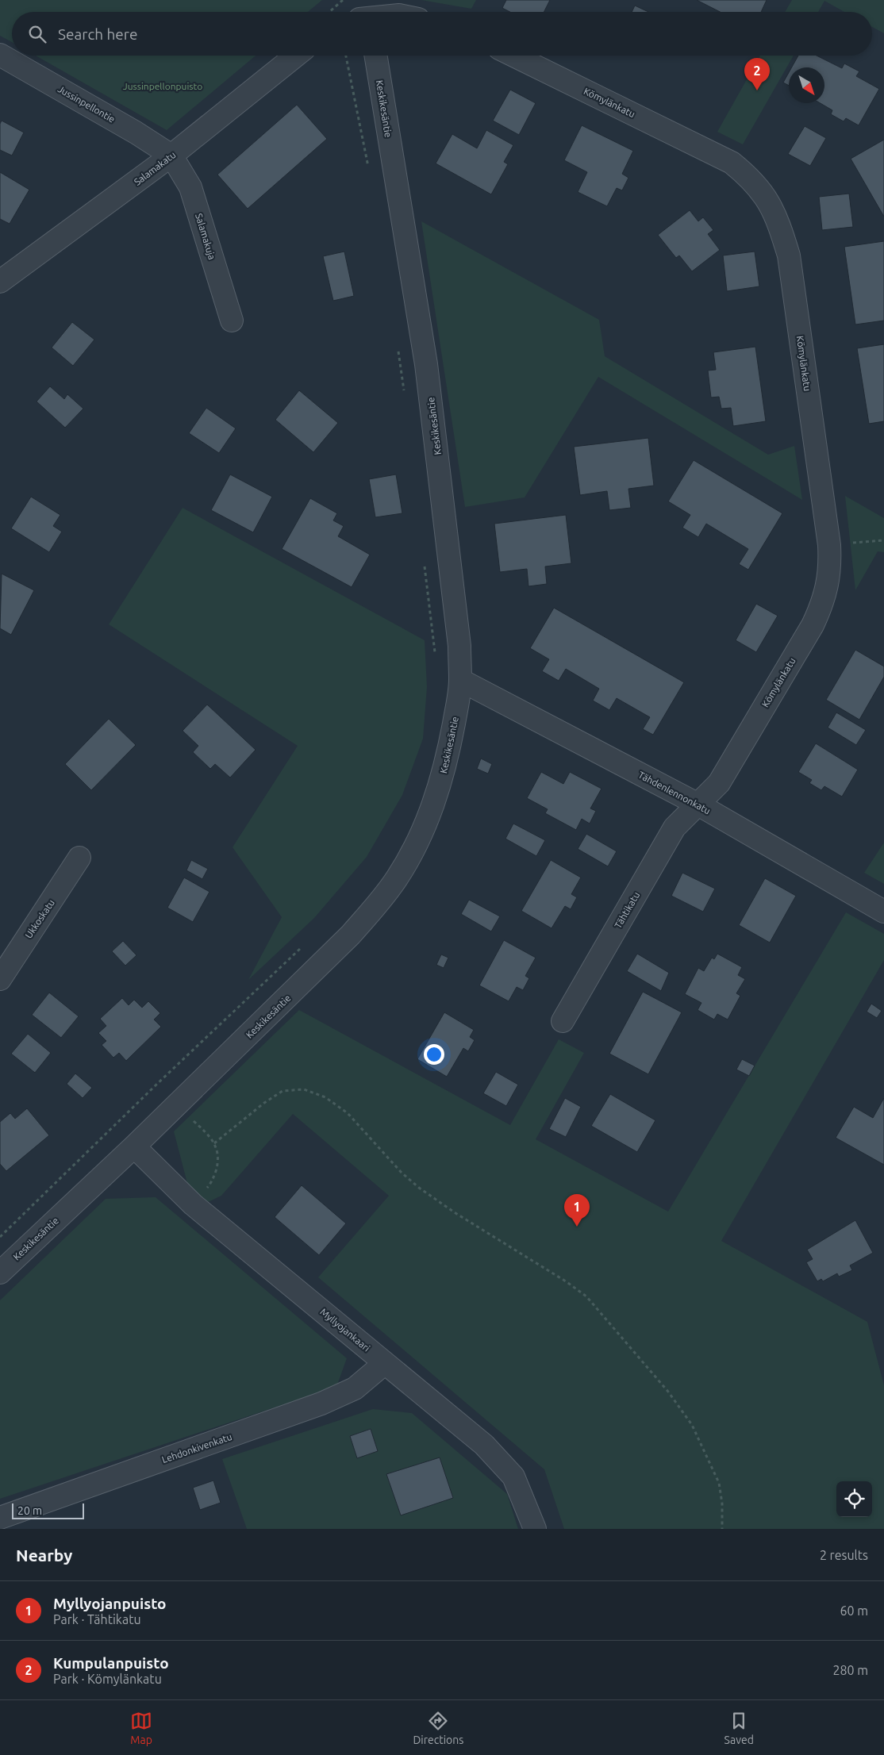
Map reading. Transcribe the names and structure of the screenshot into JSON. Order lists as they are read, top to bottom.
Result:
{
  "streets": {
    "street": [
      "Kömylänkatu",
      "Jussinpellontie",
      "Keskikesäntie",
      "Salamakatu",
      "Salamakuja",
      "Tähdenlennonkatu",
      "Tähtikatu",
      "Ukkoskatu",
      "Myllyojankaari",
      "Lehdonkivenkatu"
    ]
  },
  "crossings": [
    ["Kömylänkatu", "Tähdenlennonkatu"],
    ["Kömylänkatu", "Tähtikatu"],
    ["Jussinpellontie", "Salamakatu"],
    ["Jussinpellontie", "Salamakuja"],
    ["Keskikesäntie", "Tähdenlennonkatu"],
    ["Keskikesäntie", "Myllyojankaari"],
    ["Salamakatu", "Salamakuja"],
    ["Tähdenlennonkatu", "Tähtikatu"],
    ["Myllyojankaari", "Lehdonkivenkatu"]
  ],
  "parks": ["Jussinpellonpuisto"],
  "scale_bar": "20 m",
  "north": "bottom right",
  "page": {
    "search": "Search here",
    "pins": ["2", "1"],
    "scale": "20 m",
    "heading": ["Nearby", "2 results"],
    "list": [
      {
        "mark": "1",
        "name": "Myllyojanpuisto",
        "note": "Park · Tähtikatu",
        "value": "60 m"
      },
      {
        "mark": "2",
        "name": "Kumpulanpuisto",
        "note": "Park · Kömylänkatu",
        "value": "280 m"
      }
    ],
    "nav": ["Map", "Directions", "Saved"]
  }
}
